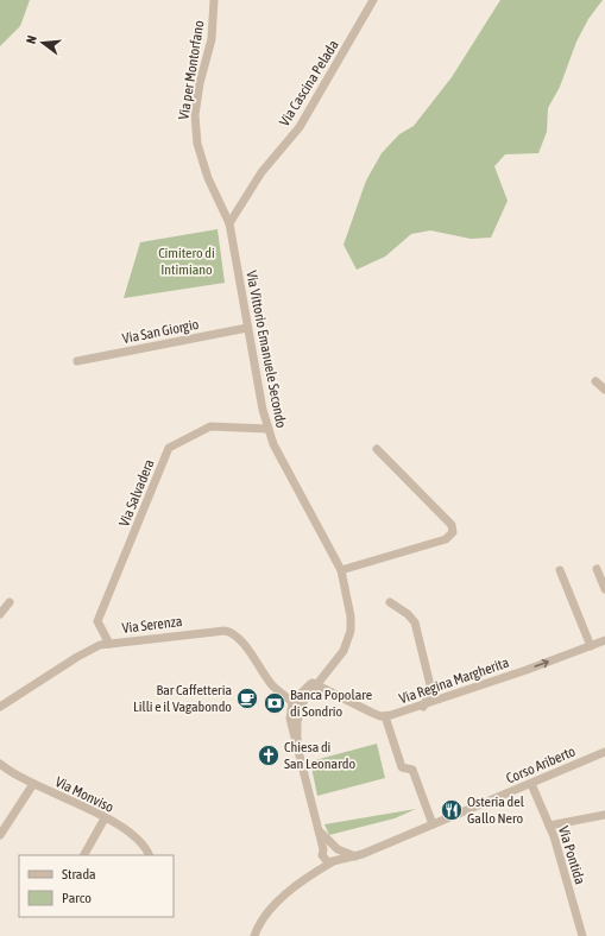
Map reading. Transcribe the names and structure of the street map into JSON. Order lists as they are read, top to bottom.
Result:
{
  "streets": {
    "street": [
      "Via per Montorfano",
      "Via Cascina Pelada",
      "Via San Giorgio",
      "Via Vittorio Emanuele Secondo",
      "Via Salvadera",
      "Via Serenza",
      "Via Regina Margherita",
      "Corso Ariberto",
      "Via Monviso",
      "Via Pontida"
    ]
  },
  "crossings": [
    ["Via per Montorfano", "Via Cascina Pelada"],
    ["Via per Montorfano", "Via Vittorio Emanuele Secondo"],
    ["Via Cascina Pelada", "Via Vittorio Emanuele Secondo"],
    ["Via San Giorgio", "Via Vittorio Emanuele Secondo"],
    ["Via Vittorio Emanuele Secondo", "Via Salvadera"],
    ["Via Vittorio Emanuele Secondo", "Via Serenza"],
    ["Via Vittorio Emanuele Secondo", "Via Regina Margherita"],
    ["Via Vittorio Emanuele Secondo", "Corso Ariberto"],
    ["Via Salvadera", "Via Serenza"],
    ["Corso Ariberto", "Via Pontida"]
  ],
  "one_way": ["Via Regina Margherita"],
  "parks": ["Cimitero di Intimiano"],
  "places": {
    "cafe": ["Bar Caffetteria Lilli e il Vagabondo"],
    "bank": ["Banca Popolare di Sondrio"],
    "church": ["Chiesa di San Leonardo"],
    "restaurant": ["Osteria del Gallo Nero"]
  },
  "legend": ["Strada", "Parco"],
  "north": "left"
}
